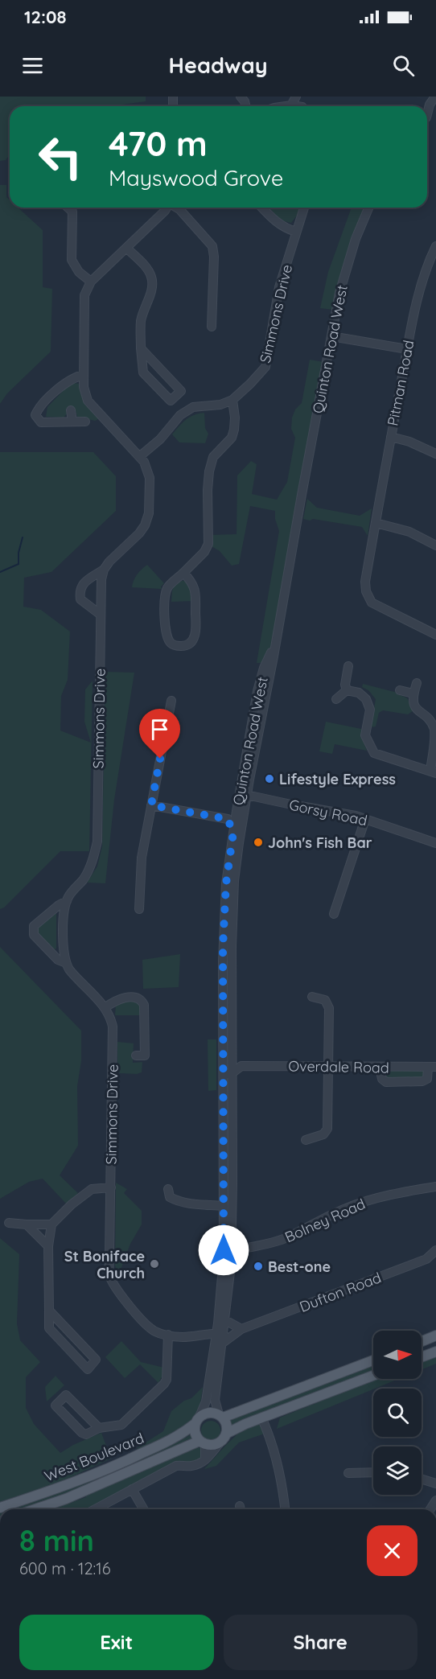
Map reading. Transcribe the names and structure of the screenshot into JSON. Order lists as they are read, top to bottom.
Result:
{
  "streets": {
    "main road": ["West Boulevard"],
    "street": [
      "Simmons Drive",
      "Quinton Road West",
      "Pitman Road",
      "Gorsy Road",
      "Overdale Road",
      "Bolney Road",
      "Dufton Road"
    ]
  },
  "crossings": [
    ["Quinton Road West", "Gorsy Road"],
    ["Quinton Road West", "Dufton Road"],
    ["Quinton Road West", "West Boulevard"]
  ],
  "places": [
    "Lifestyle Express",
    "John's Fish Bar",
    "St Boniface Church",
    "Best-one"
  ],
  "north": "right",
  "page": {
    "status": "12:08",
    "header": "Headway",
    "turn": ["470 m", "Mayswood Grove"],
    "heading": ["8 min", "600 m · 12:16"],
    "buttons": ["Exit", "Share"]
  }
}
